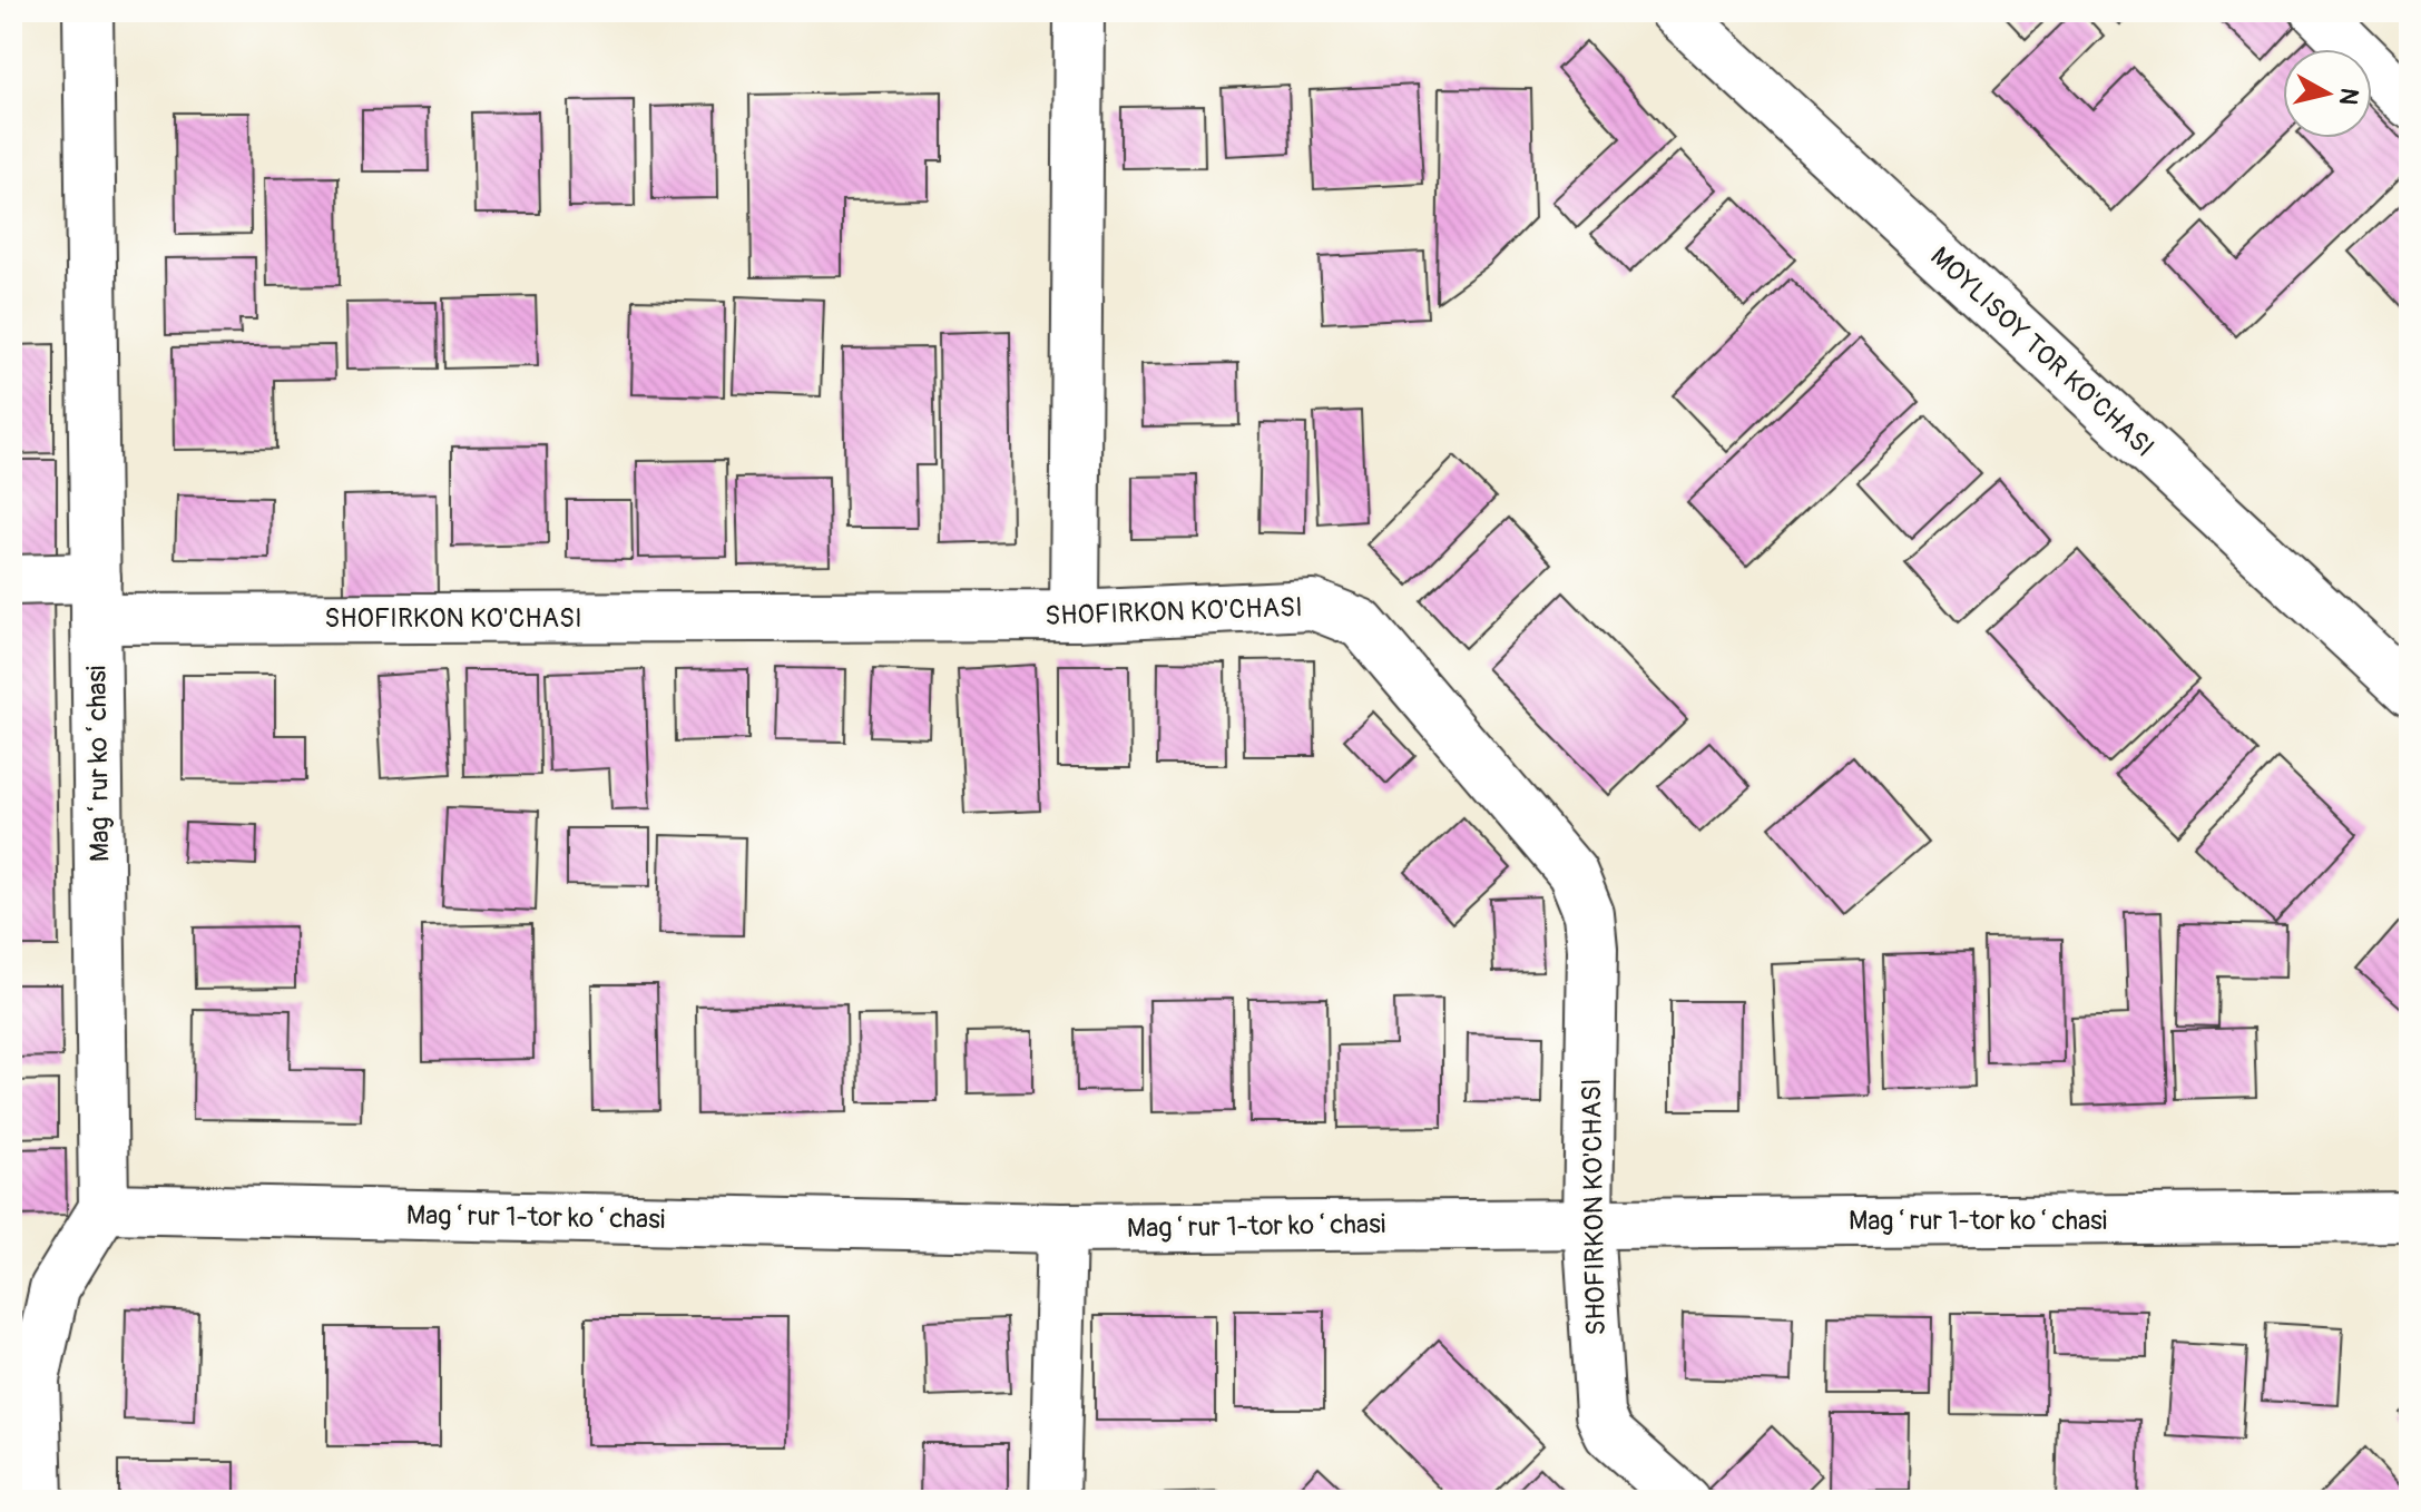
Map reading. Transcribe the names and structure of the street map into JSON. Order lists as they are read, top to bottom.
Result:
{
  "streets": {
    "street": [
      "MOYLISOY TOR KO'CHASI",
      "SHOFIRKON KO'CHASI",
      "Magʻrur koʻchasi",
      "Magʻrur 1-tor koʻchasi"
    ]
  },
  "crossings": [
    ["SHOFIRKON KO'CHASI", "Magʻrur koʻchasi"],
    ["SHOFIRKON KO'CHASI", "Magʻrur 1-tor koʻchasi"],
    ["Magʻrur koʻchasi", "Magʻrur 1-tor koʻchasi"]
  ],
  "north": "right"
}
